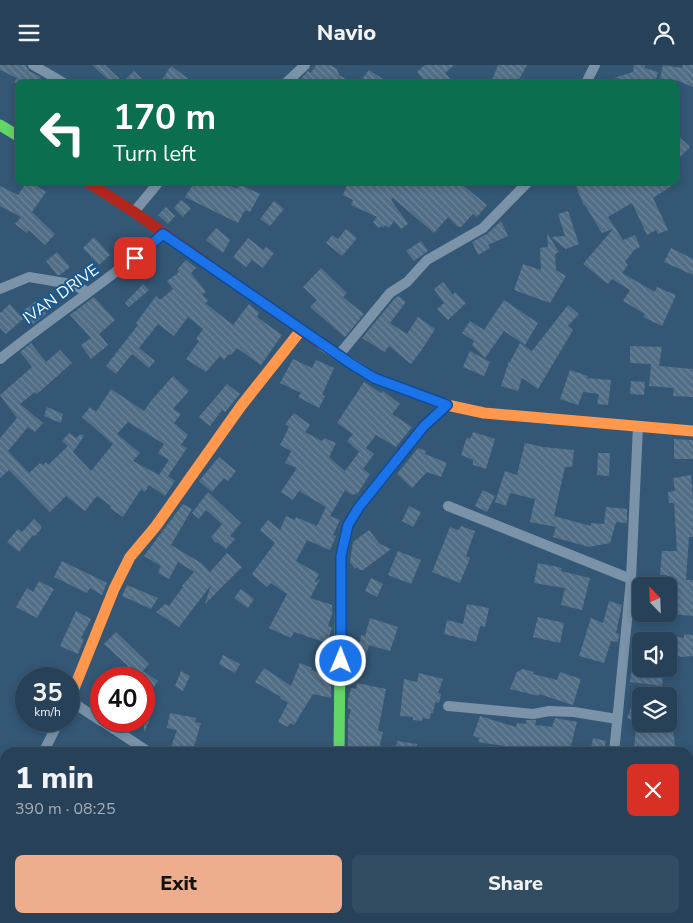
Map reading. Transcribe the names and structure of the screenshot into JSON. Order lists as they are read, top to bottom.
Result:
{
  "streets": {
    "street": ["IVAN DRIVE"]
  },
  "north": "top left",
  "page": {
    "header": "Navio",
    "turn": ["170 m", "Turn left"],
    "speed": "35 km/h",
    "limit": "40",
    "heading": ["1 min", "390 m · 08:25"],
    "buttons": ["Exit", "Share"]
  }
}
